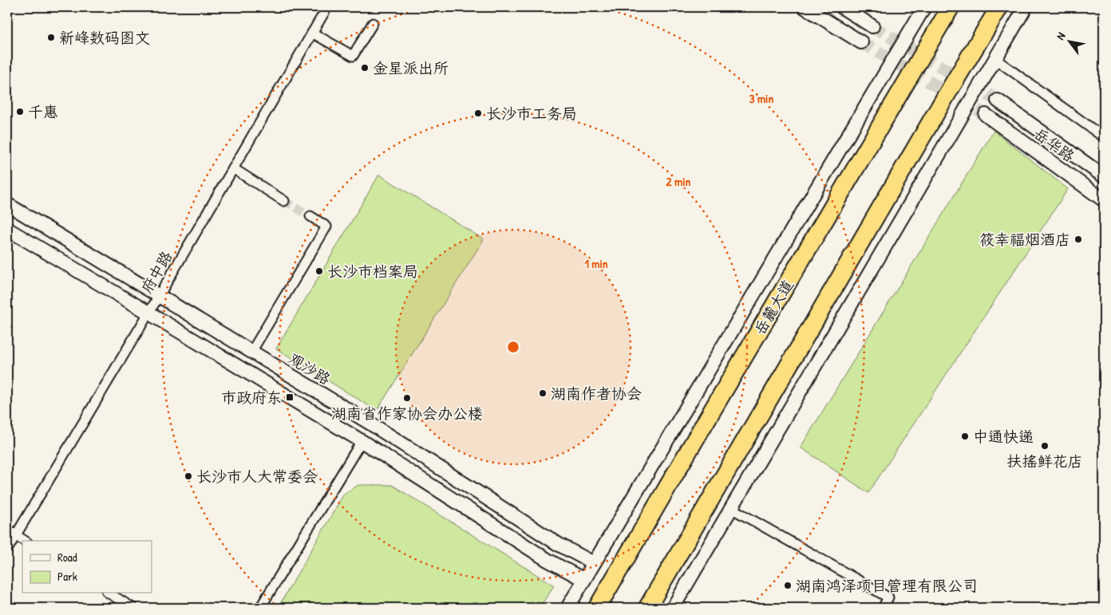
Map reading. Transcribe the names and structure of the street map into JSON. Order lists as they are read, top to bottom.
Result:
{
  "streets": {
    "highway": ["岳麓大道"],
    "street": ["岳华路", "府中路", "观沙路"]
  },
  "crossings": [
    ["府中路", "观沙路"]
  ],
  "places": {
    "other": [
      "新峰数码图文",
      "金星派出所",
      "千惠",
      "长沙市工务局",
      "筱幸福烟酒店",
      "长沙市档案局",
      "湖南作者协会",
      "湖南省作家协会办公楼",
      "中通快递",
      "扶摇鲜花店",
      "长沙市人大常委会",
      "湖南鸿泽项目管理有限公司"
    ],
    "transit": ["市政府东"]
  },
  "legend": ["Road", "Park"],
  "north": "top left",
  "rings": ["3 min", "2 min", "1 min"]
}
